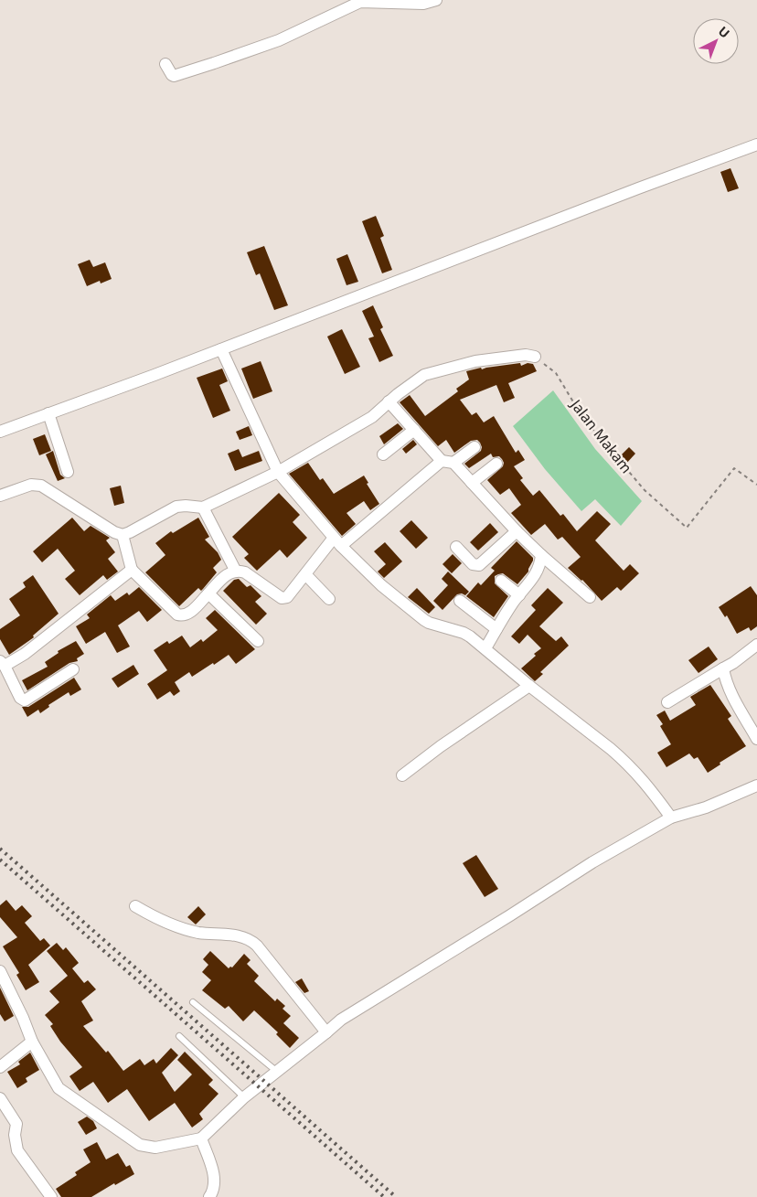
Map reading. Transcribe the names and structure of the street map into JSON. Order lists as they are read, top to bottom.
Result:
{
  "streets": {
    "path": ["Jalan Makam"]
  },
  "north": "top right"
}
